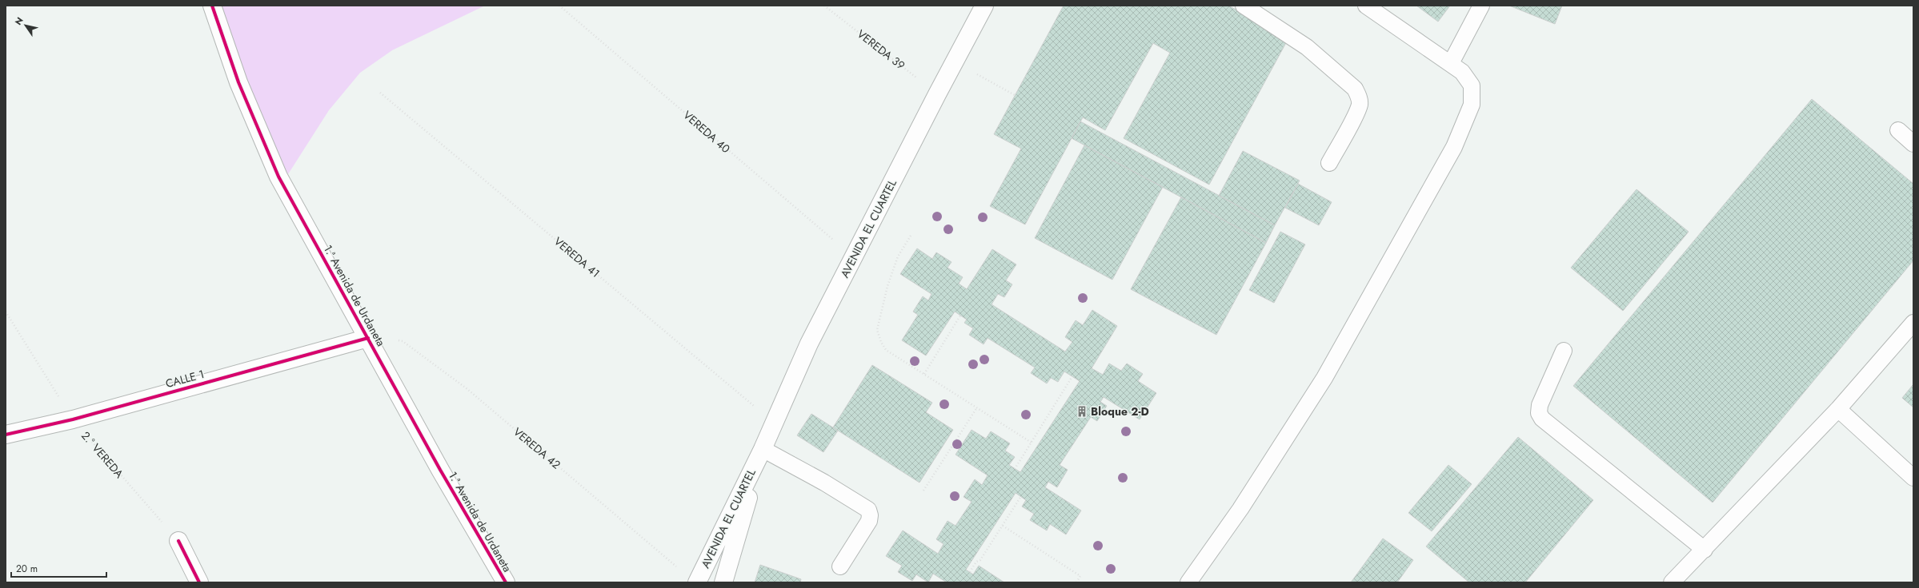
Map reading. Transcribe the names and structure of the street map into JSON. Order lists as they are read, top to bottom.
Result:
{
  "streets": {
    "street": ["AVENIDA EL CUARTEL", "1.ª Avenida de Urdaneta", "CALLE 1"],
    "path": [
      "VEREDA 39",
      "VEREDA 40",
      "VEREDA 41",
      "VEREDA 42",
      "2.° VEREDA"
    ]
  },
  "crossings": [
    ["VEREDA 39", "AVENIDA EL CUARTEL"],
    ["VEREDA 40", "AVENIDA EL CUARTEL"],
    ["AVENIDA EL CUARTEL", "VEREDA 41"],
    ["1.ª Avenida de Urdaneta", "CALLE 1"],
    ["1.ª Avenida de Urdaneta", "VEREDA 42"],
    ["CALLE 1", "VEREDA 42"],
    ["CALLE 1", "2.° VEREDA"]
  ],
  "places": {
    "building": ["Bloque 2-D"]
  },
  "scale_bar": "20 m",
  "north": "top left"
}
